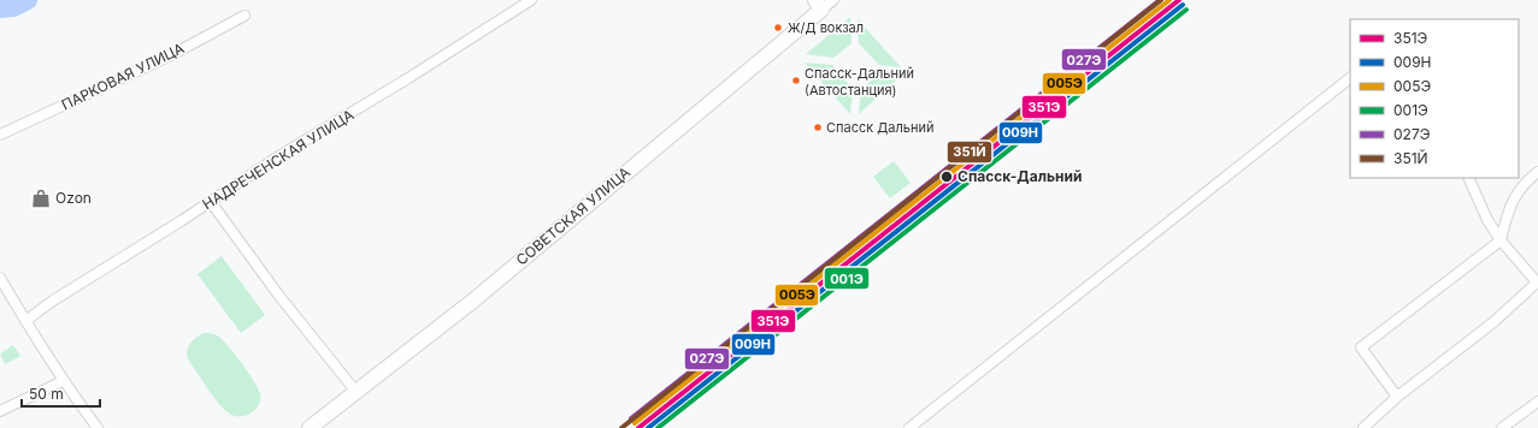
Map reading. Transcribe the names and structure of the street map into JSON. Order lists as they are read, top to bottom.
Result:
{
  "streets": {
    "main road": ["СОВЕТСКАЯ УЛИЦА"],
    "street": ["ПАРКОВАЯ УЛИЦА", "НАДРЕЧЕНСКАЯ УЛИЦА"]
  },
  "places": {
    "other": [
      "Ж/Д вокзал",
      "Спасск-Дальний (Автостанция)",
      "Спасск Дальний",
      "Спасск-Дальний"
    ],
    "shop": ["Ozon"]
  },
  "lines": [
    "transit line 351Э",
    "transit line 005Э",
    "transit line 027Э",
    "transit line 351Й",
    "transit line 009Н",
    "transit line 001Э"
  ],
  "legend": [
    "351Э",
    "009Н",
    "005Э",
    "001Э",
    "027Э",
    "351Й"
  ],
  "scale_bar": "50 m"
}
